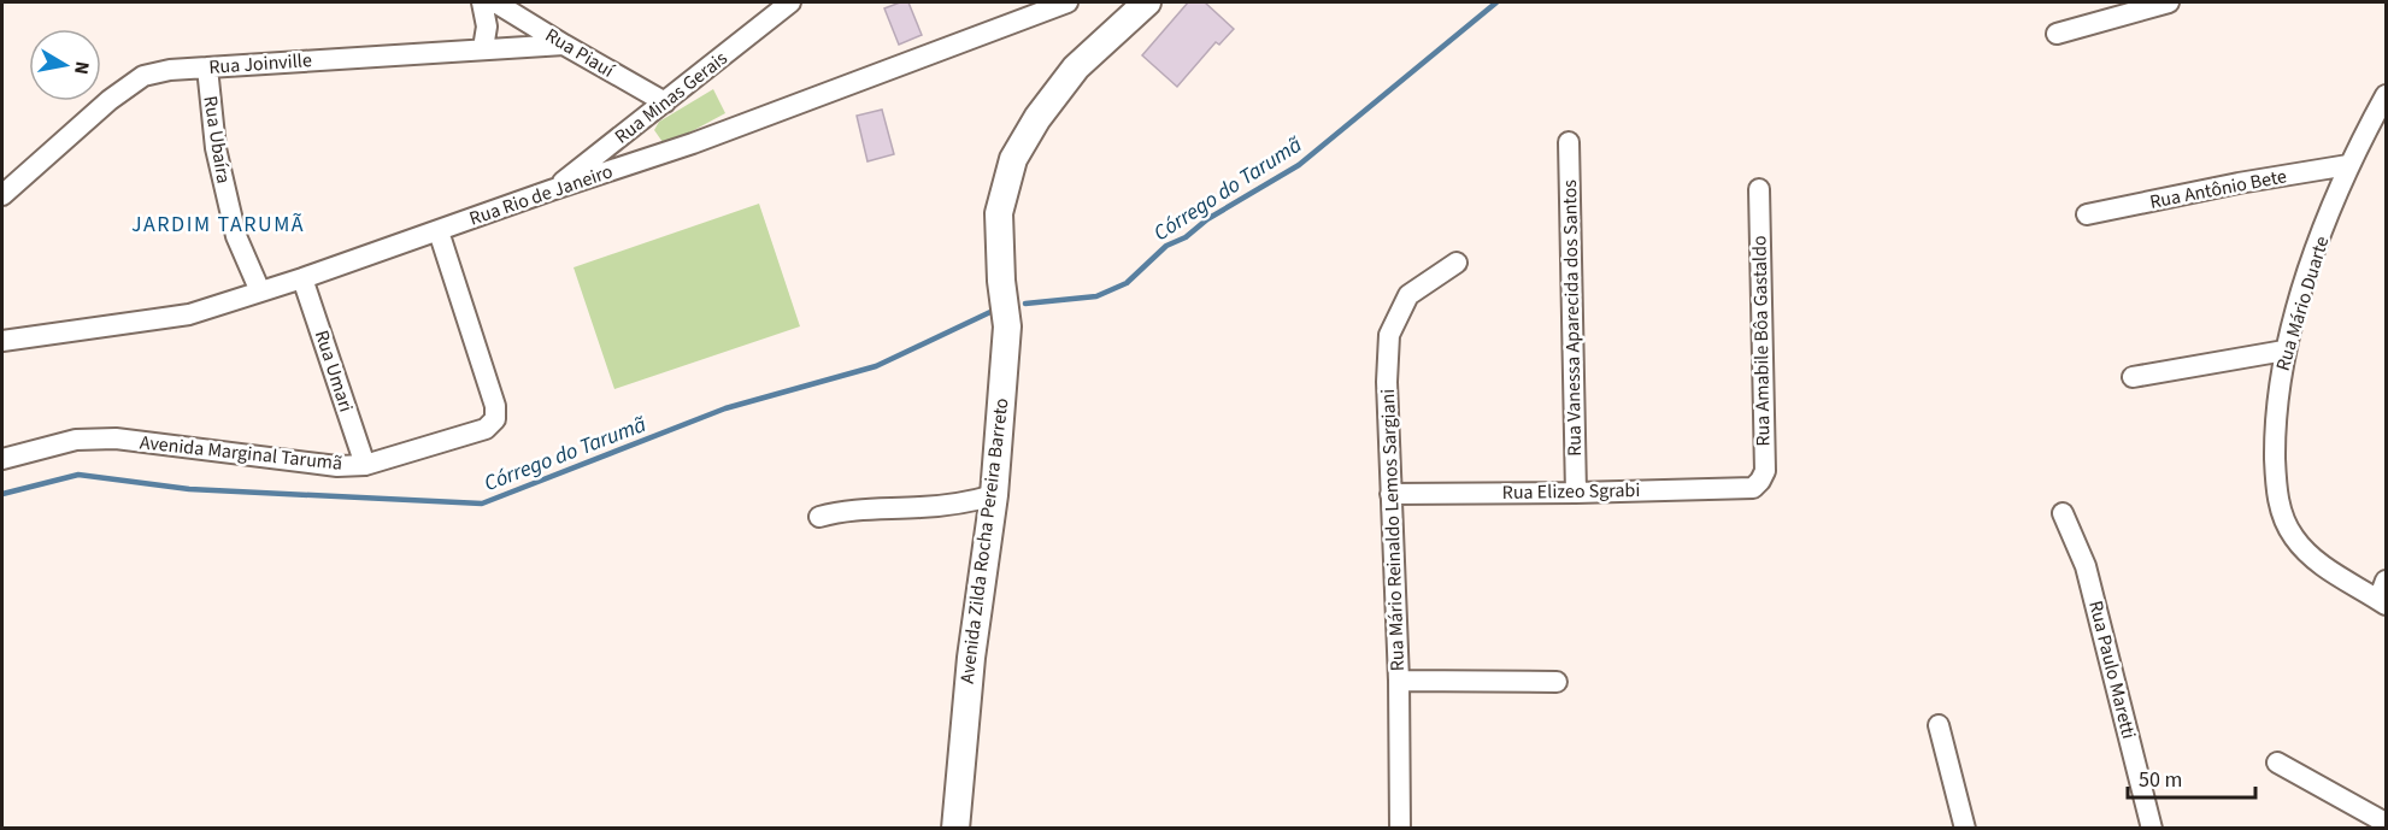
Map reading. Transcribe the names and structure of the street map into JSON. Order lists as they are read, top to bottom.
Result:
{
  "streets": {
    "street": [
      "Rua Piauí",
      "Rua Joinville",
      "Rua Minas Gerais",
      "Rua Ubaíra",
      "Rua Antônio Bete",
      "Rua Rio de Janeiro",
      "Rua Mário Duarte",
      "Rua Vanessa Aparecida dos Santos",
      "Rua Amabile Bôa Gastaldo",
      "Rua Umari",
      "Avenida Marginal Tarumã",
      "Rua Elizeo Sgrabi",
      "Rua Mário Reinaldo Lemos Sargiani",
      "Avenida Zilda Rocha Pereira Barreto",
      "Rua Paulo Maretti"
    ]
  },
  "crossings": [
    ["Rua Piauí", "Rua Joinville"],
    ["Rua Piauí", "Rua Minas Gerais"],
    ["Rua Joinville", "Rua Ubaíra"],
    ["Rua Minas Gerais", "Rua Rio de Janeiro"],
    ["Rua Ubaíra", "Rua Rio de Janeiro"],
    ["Rua Antônio Bete", "Rua Mário Duarte"],
    ["Rua Rio de Janeiro", "Rua Umari"],
    ["Rua Rio de Janeiro", "Avenida Marginal Tarumã"],
    ["Rua Vanessa Aparecida dos Santos", "Rua Elizeo Sgrabi"],
    ["Rua Amabile Bôa Gastaldo", "Rua Elizeo Sgrabi"],
    ["Rua Umari", "Avenida Marginal Tarumã"],
    ["Rua Elizeo Sgrabi", "Rua Mário Reinaldo Lemos Sargiani"]
  ],
  "districts": ["JARDIM TARUMÃ"],
  "water": ["Córrego do Tarumã"],
  "scale_bar": "50 m",
  "north": "right"
}
